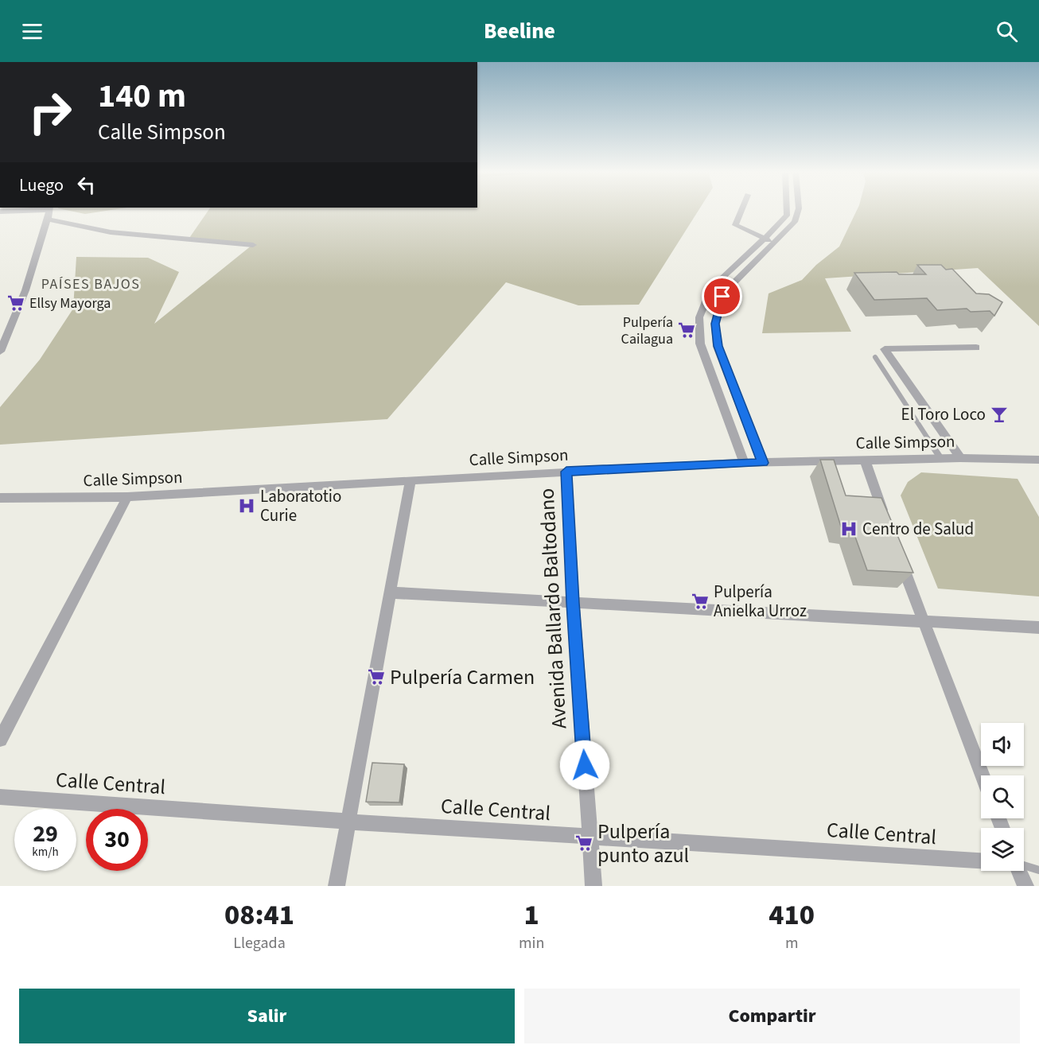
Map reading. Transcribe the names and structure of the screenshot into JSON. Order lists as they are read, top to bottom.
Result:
{
  "streets": {
    "street": ["Calle Simpson", "Avenida Ballardo Baltodano", "Calle Central"]
  },
  "crossings": [
    ["Calle Simpson", "Avenida Ballardo Baltodano"],
    ["Avenida Ballardo Baltodano", "Calle Central"]
  ],
  "districts": ["PAÍSES BAJOS"],
  "places": {
    "supermarket": [
      "Ellsy Mayorga",
      "Pulpería Cailagua",
      "Pulpería Anielka Urroz",
      "Pulpería Carmen",
      "Pulpería punto azul"
    ],
    "bar": ["El Toro Loco"],
    "hospital": ["Laboratotio Curie", "Centro de Salud"]
  },
  "page": {
    "header": "Beeline",
    "turn": ["140 m", "Calle Simpson"],
    "then": "Luego",
    "speed": "29 km/h",
    "limit": "30",
    "eta": [
      "08:41",
      "Llegada",
      "1",
      "min",
      "410",
      "m"
    ],
    "buttons": ["Salir", "Compartir"]
  }
}
